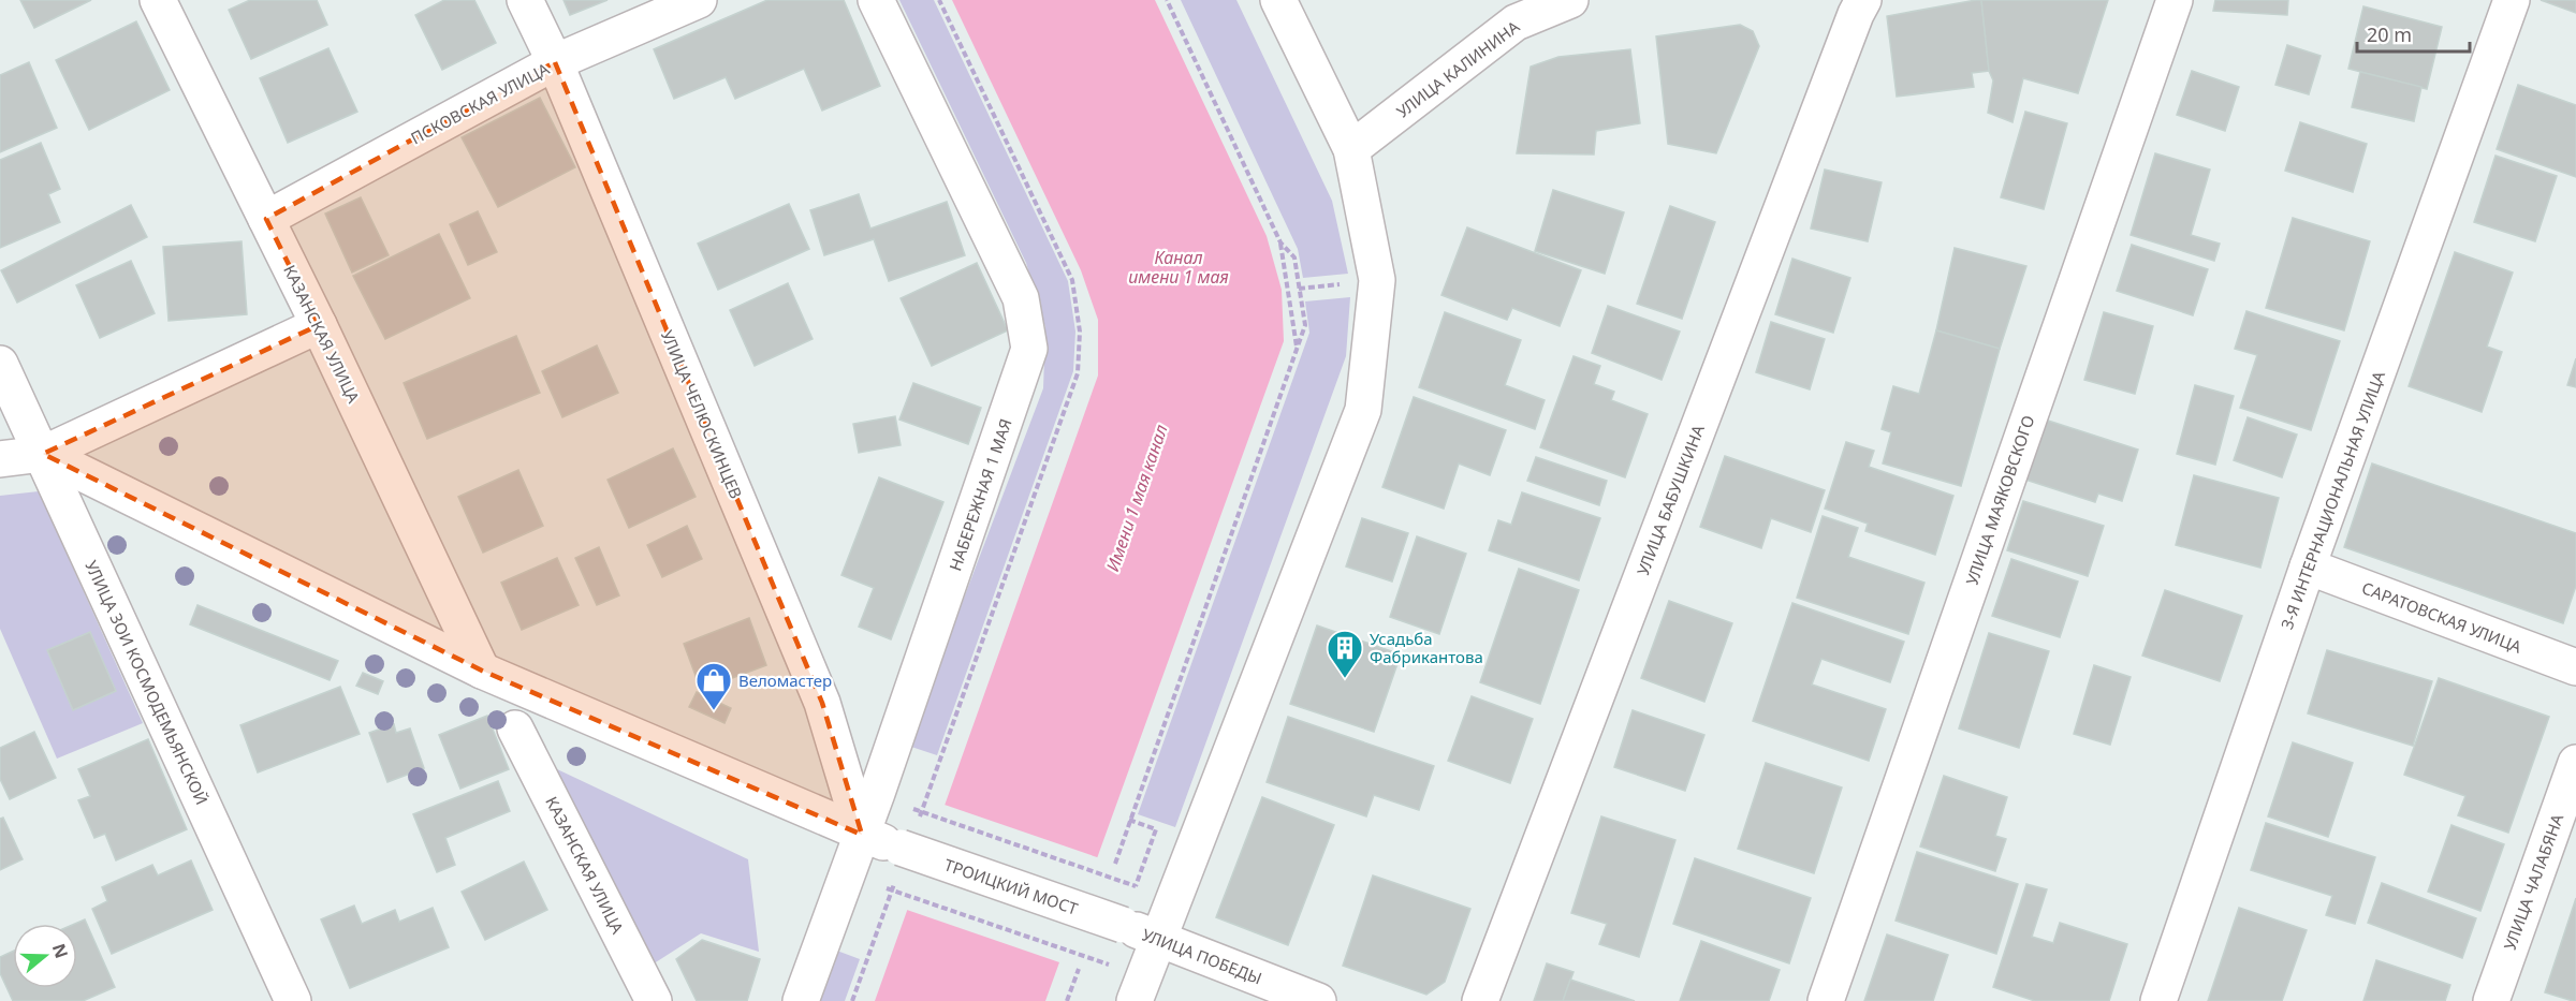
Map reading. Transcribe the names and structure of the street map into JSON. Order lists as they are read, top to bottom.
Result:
{
  "streets": {
    "street": [
      "УЛИЦА КАЛИНИНА",
      "ПСКОВСКАЯ УЛИЦА",
      "КАЗАНСКАЯ УЛИЦА",
      "УЛИЦА ЧЕЛЮСКИНЦЕВ",
      "НАБЕРЕЖНАЯ 1 МАЯ",
      "УЛИЦА БАБУШКИНА",
      "УЛИЦА МАЯКОВСКОГО",
      "3-Я ИНТЕРНАЦИОНАЛЬНАЯ УЛИЦА",
      "САРАТОВСКАЯ УЛИЦА",
      "УЛИЦА ЗОИ КОСМОДЕМЬЯНСКОЙ",
      "УЛИЦА ЧАЛАБЯНА",
      "ТРОИЦКИЙ МОСТ",
      "УЛИЦА ПОБЕДЫ"
    ]
  },
  "crossings": [
    ["ПСКОВСКАЯ УЛИЦА", "КАЗАНСКАЯ УЛИЦА"],
    ["ПСКОВСКАЯ УЛИЦА", "УЛИЦА ЧЕЛЮСКИНЦЕВ"],
    ["КАЗАНСКАЯ УЛИЦА", "ТРОИЦКИЙ МОСТ"],
    ["УЛИЦА ЧЕЛЮСКИНЦЕВ", "НАБЕРЕЖНАЯ 1 МАЯ"],
    ["УЛИЦА ЧЕЛЮСКИНЦЕВ", "ТРОИЦКИЙ МОСТ"],
    ["НАБЕРЕЖНАЯ 1 МАЯ", "ТРОИЦКИЙ МОСТ"],
    ["3-Я ИНТЕРНАЦИОНАЛЬНАЯ УЛИЦА", "САРАТОВСКАЯ УЛИЦА"],
    ["УЛИЦА ЗОИ КОСМОДЕМЬЯНСКОЙ", "ТРОИЦКИЙ МОСТ"],
    ["ТРОИЦКИЙ МОСТ", "УЛИЦА ПОБЕДЫ"]
  ],
  "water": ["Канал имени 1 мая", "Имени 1 мая канал"],
  "places": {
    "building": ["Усадьба Фабрикантова"],
    "shop": ["Веломастер"]
  },
  "scale_bar": "20 m",
  "north": "right"
}
